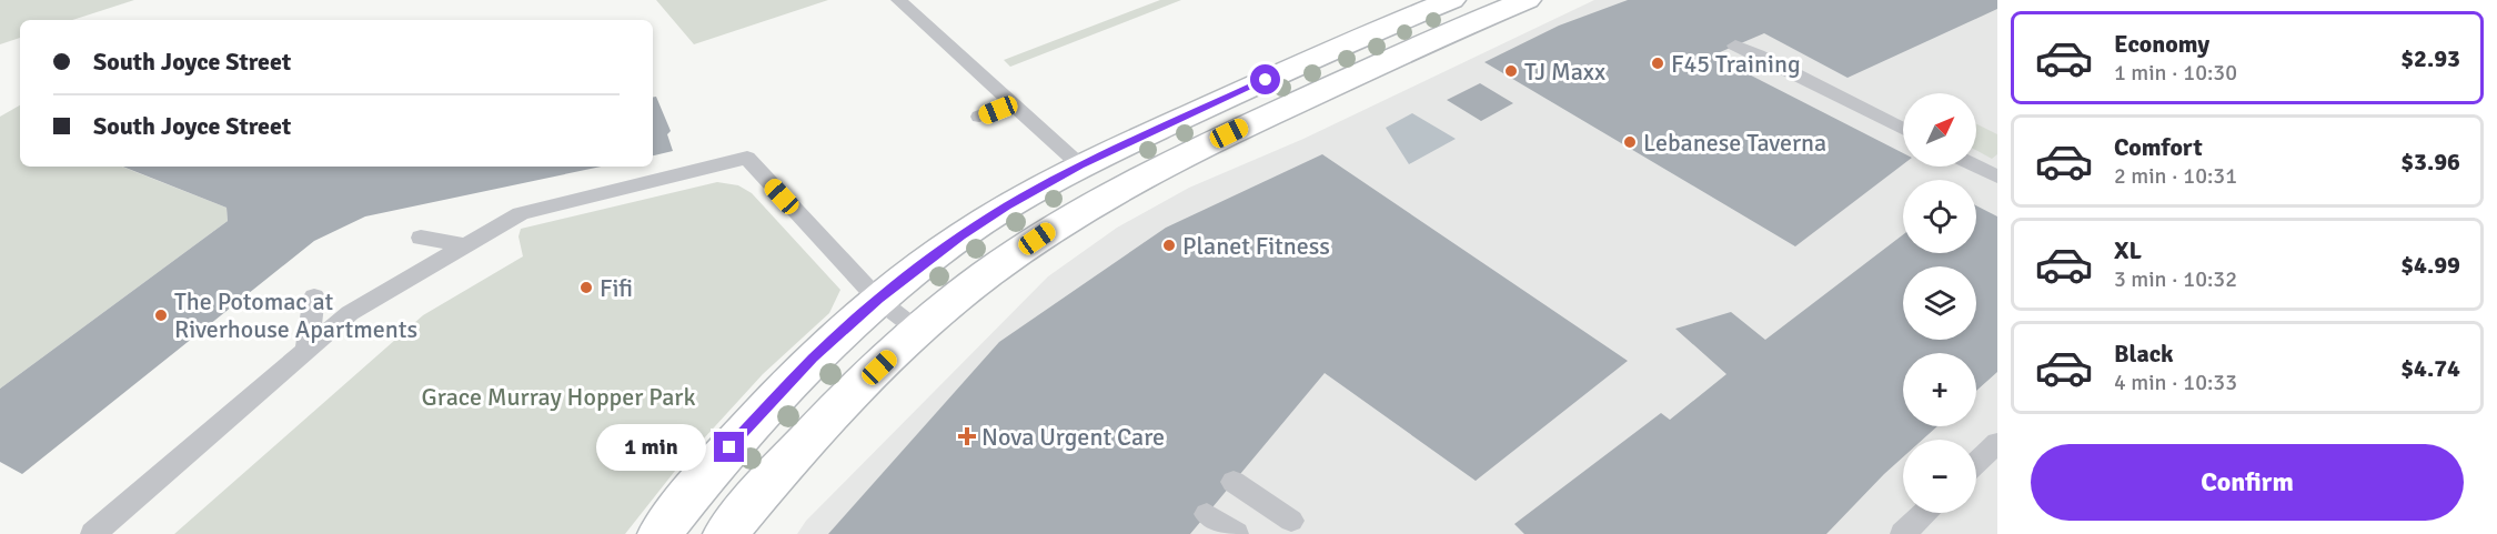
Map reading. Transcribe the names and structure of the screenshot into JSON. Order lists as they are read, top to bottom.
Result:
{
  "parks": ["Grace Murray Hopper Park"],
  "places": {
    "other": [
      "F45 Training",
      "TJ Maxx",
      "Lebanese Taverna",
      "Planet Fitness",
      "Fifi",
      "The Potomac at Riverhouse Apartments"
    ],
    "health": ["Nova Urgent Care"]
  },
  "north": "top right",
  "page": {
    "list": [
      {
        "name": "Economy",
        "note": "1 min · 10:30",
        "value": "$2.93"
      },
      {
        "name": "Comfort",
        "note": "2 min · 10:31",
        "value": "$3.96"
      },
      {
        "name": "XL",
        "note": "3 min · 10:32",
        "value": "$4.99"
      },
      {
        "name": "Black",
        "note": "4 min · 10:33",
        "value": "$4.74"
      }
    ],
    "banner": ["South Joyce Street", "South Joyce Street"],
    "map_buttons": ["+", "−"],
    "bubble": "1 min",
    "buttons": "Confirm"
  }
}
